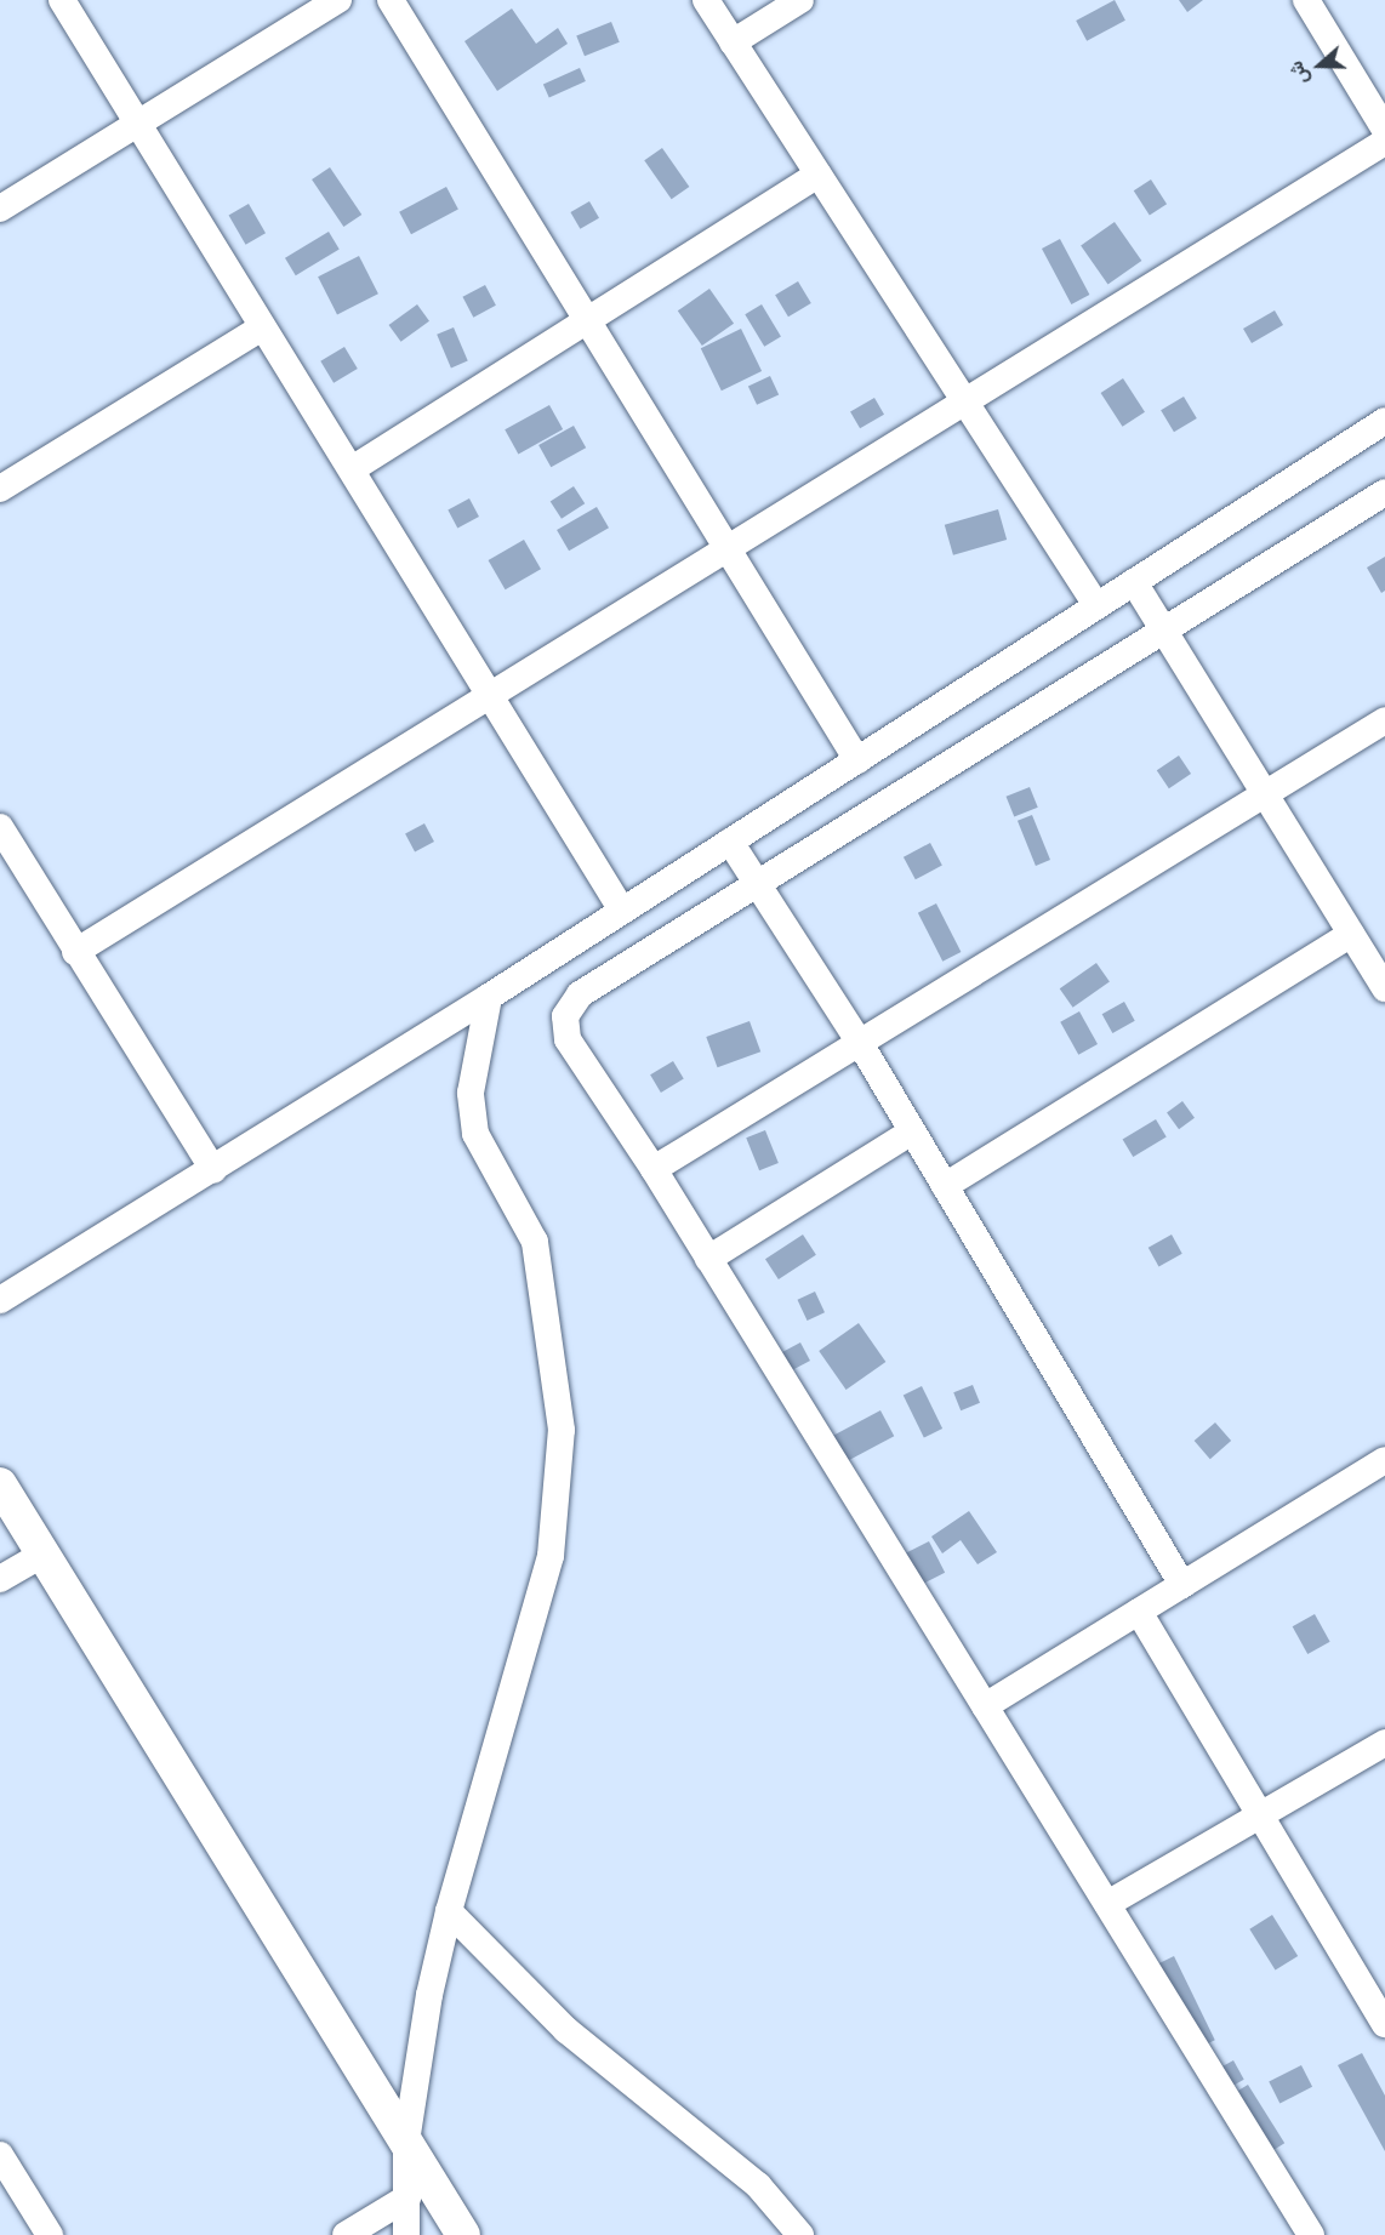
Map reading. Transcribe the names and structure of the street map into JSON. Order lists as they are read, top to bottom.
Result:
{
  "north": "left"
}
